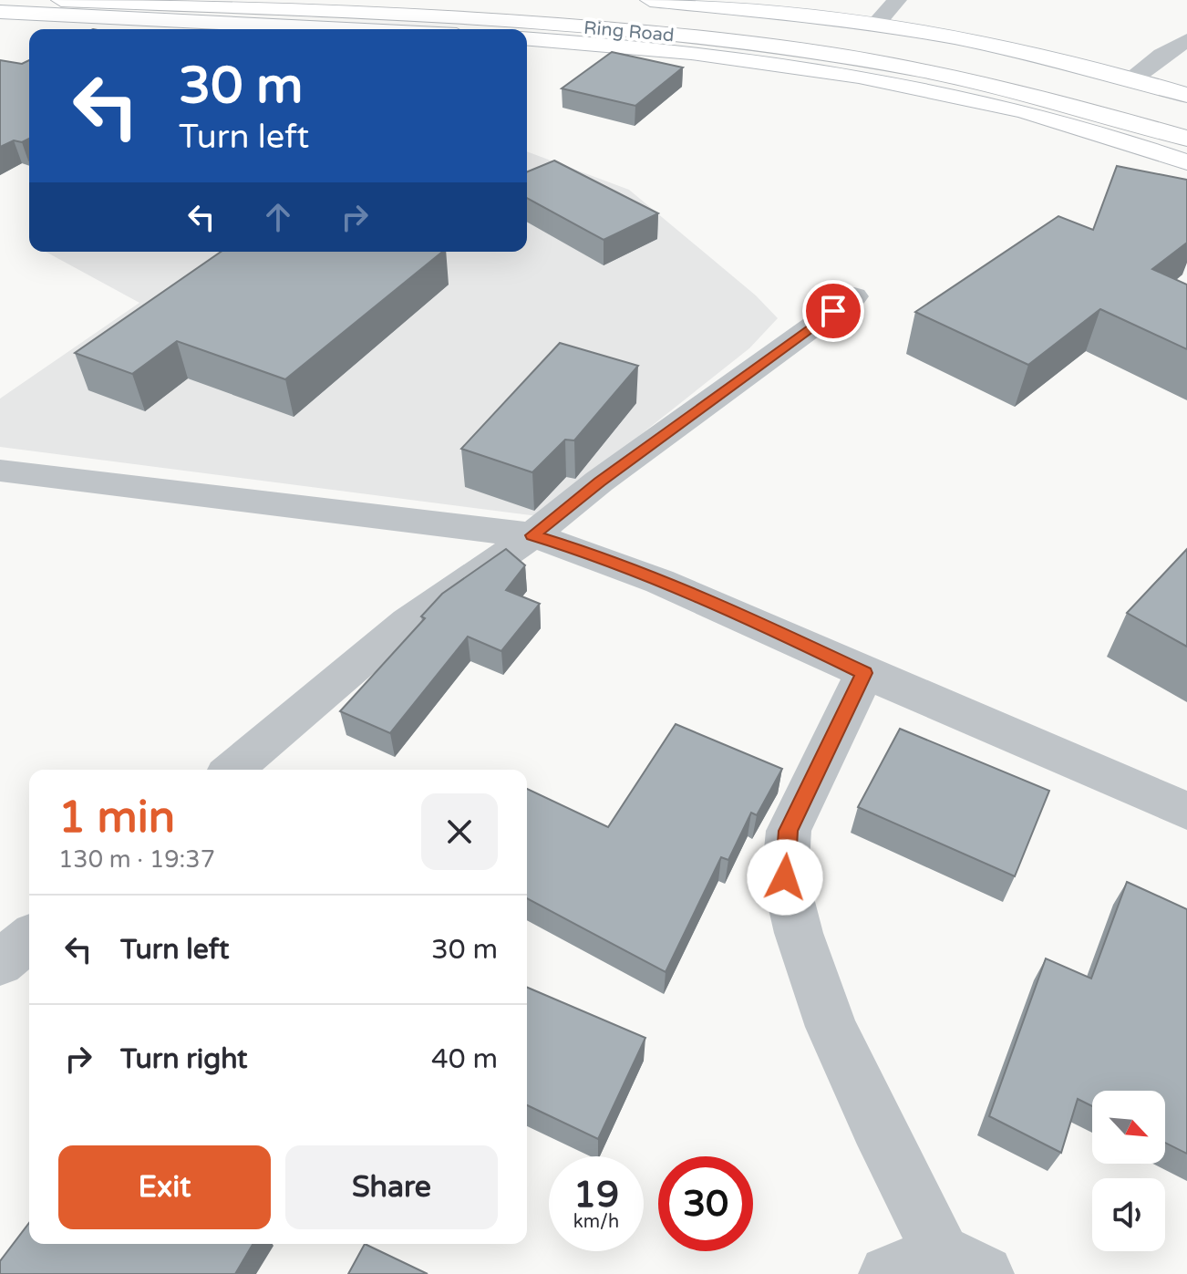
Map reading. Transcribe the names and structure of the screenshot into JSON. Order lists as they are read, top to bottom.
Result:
{
  "streets": {
    "main road": ["Ring Road"]
  },
  "north": "bottom right",
  "page": {
    "turn": ["30 m", "Turn left"],
    "heading": ["1 min", "130 m · 19:37"],
    "list": [
      {
        "name": "Turn left",
        "value": "30 m"
      },
      {
        "name": "Turn right",
        "value": "40 m"
      }
    ],
    "buttons": ["Exit", "Share"],
    "speed": "19 km/h",
    "limit": "30"
  }
}
